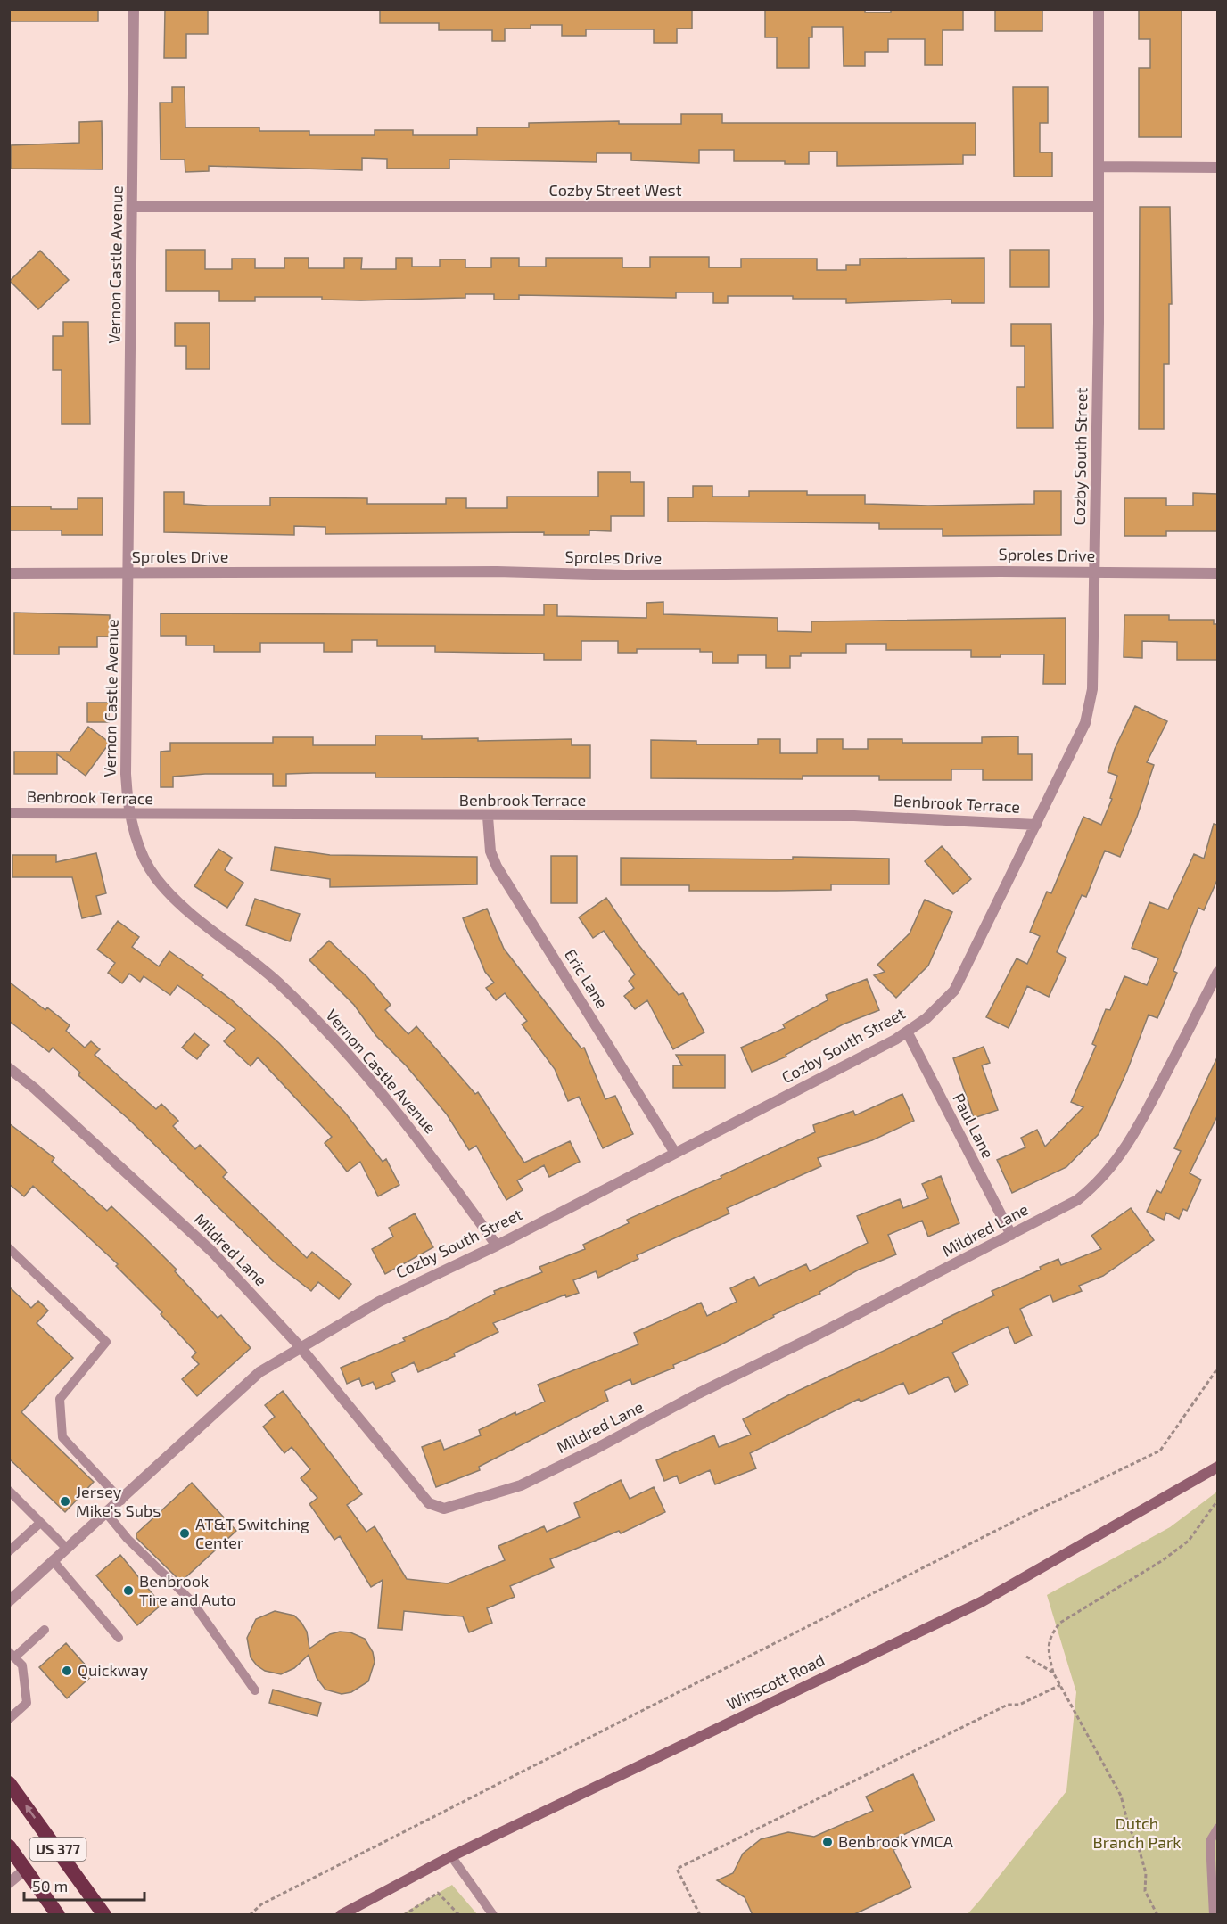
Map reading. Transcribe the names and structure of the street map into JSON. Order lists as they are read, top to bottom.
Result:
{
  "streets": {
    "highway": ["US 377"],
    "main road": ["Winscott Road"],
    "street": [
      "Cozby Street West",
      "Vernon Castle Avenue",
      "Cozby South Street",
      "Sproles Drive",
      "Benbrook Terrace",
      "Eric Lane",
      "Paul Lane",
      "Mildred Lane"
    ]
  },
  "crossings": [
    ["Cozby Street West", "Vernon Castle Avenue"],
    ["Cozby Street West", "Cozby South Street"],
    ["Vernon Castle Avenue", "Cozby South Street"],
    ["Vernon Castle Avenue", "Sproles Drive"],
    ["Vernon Castle Avenue", "Benbrook Terrace"],
    ["Cozby South Street", "Sproles Drive"],
    ["Cozby South Street", "Benbrook Terrace"],
    ["Cozby South Street", "Eric Lane"],
    ["Cozby South Street", "Paul Lane"],
    ["Cozby South Street", "Mildred Lane"],
    ["Benbrook Terrace", "Eric Lane"],
    ["Paul Lane", "Mildred Lane"]
  ],
  "parks": ["Dutch Branch Park"],
  "places": [
    "Jersey Mike's Subs",
    "AT&T Switching Center",
    "Benbrook Tire and Auto",
    "Quickway",
    "Benbrook YMCA"
  ],
  "scale_bar": "50 m"
}
